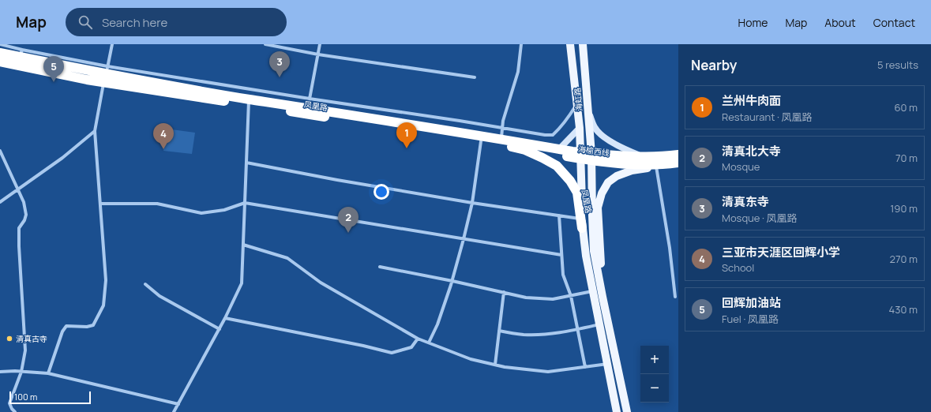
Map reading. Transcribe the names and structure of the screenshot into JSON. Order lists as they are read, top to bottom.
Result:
{
  "streets": {
    "highway": ["凤凰路", "海榆西线"],
    "main road": ["海虹路"]
  },
  "crossings": [
    ["海虹路", "凤凰路"],
    ["海虹路", "海榆西线"],
    ["凤凰路", "海榆西线"]
  ],
  "places": ["清真古寺"],
  "scale_bar": "100 m",
  "page": {
    "header": "Map",
    "search": "Search here",
    "nav": [
      "Home",
      "Map",
      "About",
      "Contact"
    ],
    "heading": ["Nearby", "5 results"],
    "pins": [
      "3",
      "5",
      "1",
      "4",
      "2"
    ],
    "list": [
      {
        "mark": "1",
        "name": "兰州牛肉面",
        "note": "Restaurant · 凤凰路",
        "value": "60 m"
      },
      {
        "mark": "2",
        "name": "清真北大寺",
        "note": "Mosque",
        "value": "70 m"
      },
      {
        "mark": "3",
        "name": "清真东寺",
        "note": "Mosque · 凤凰路",
        "value": "190 m"
      },
      {
        "mark": "4",
        "name": "三亚市天涯区回辉小学",
        "note": "School",
        "value": "270 m"
      },
      {
        "mark": "5",
        "name": "回辉加油站",
        "note": "Fuel · 凤凰路",
        "value": "430 m"
      }
    ],
    "map_buttons": ["+", "−"],
    "scale": "100 m"
  }
}
